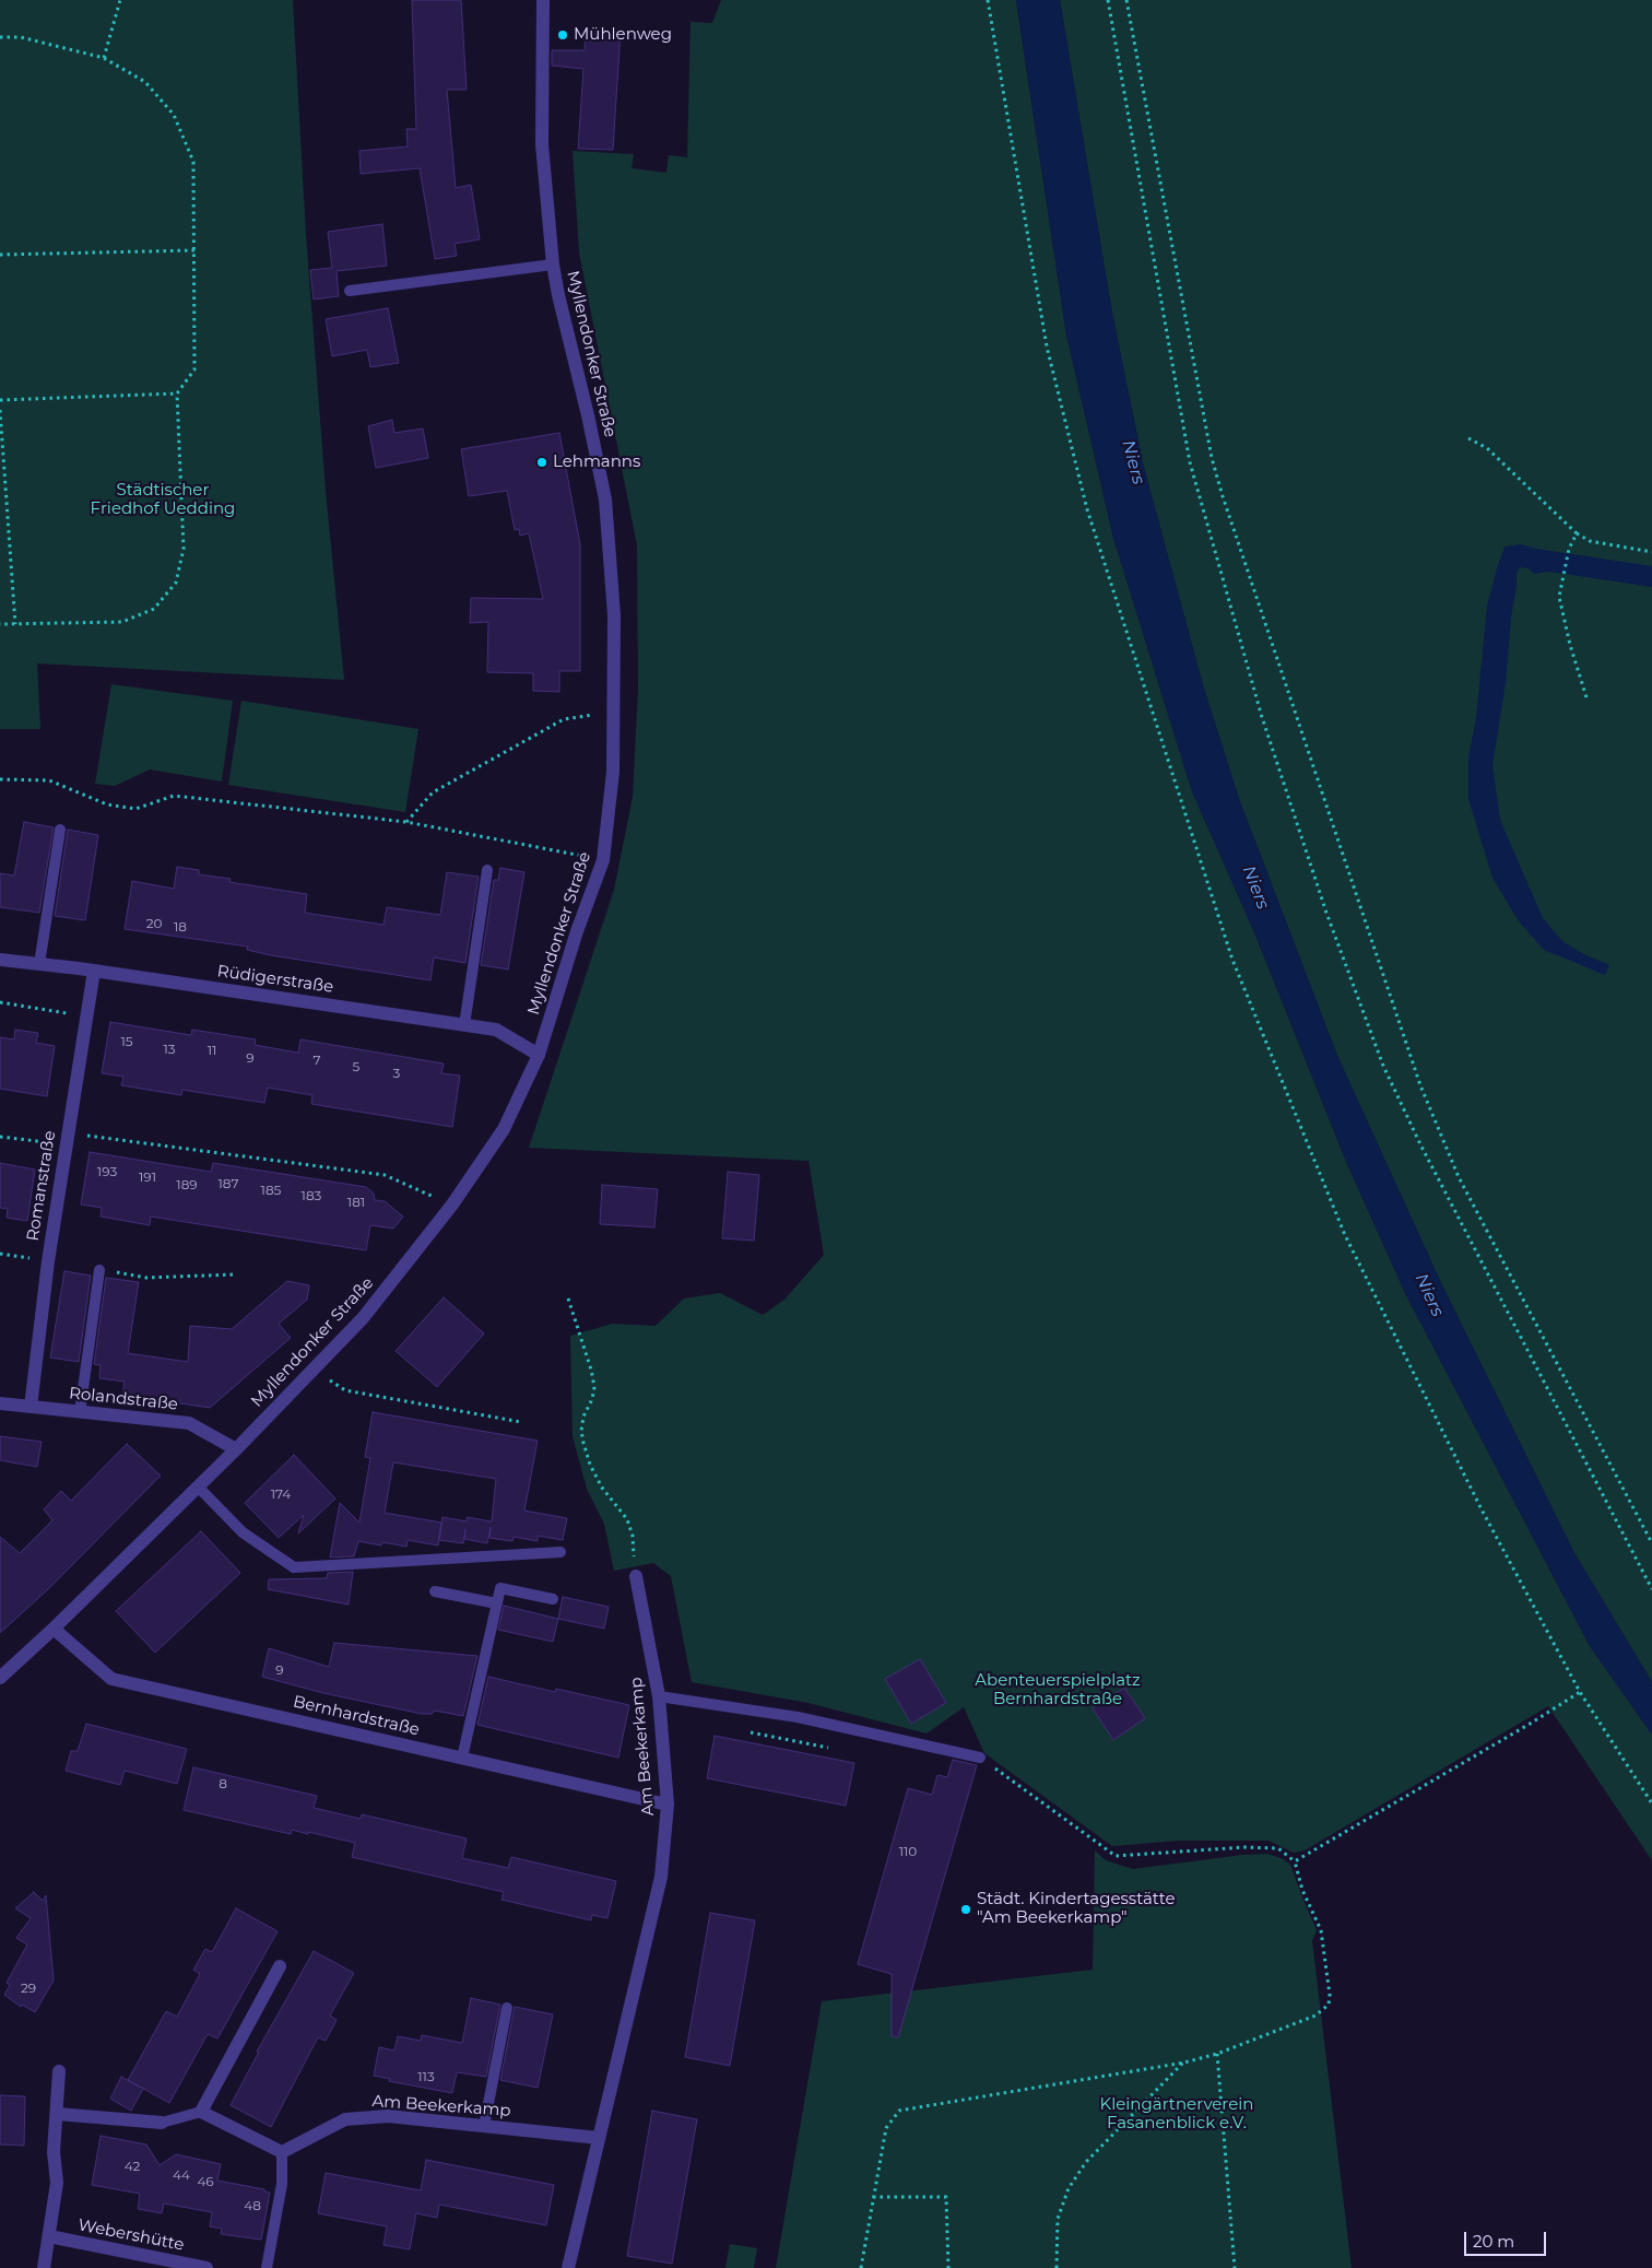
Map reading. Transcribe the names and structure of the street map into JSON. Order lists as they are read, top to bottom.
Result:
{
  "streets": {
    "street": [
      "Myllendonker Straße",
      "Rüdigerstraße",
      "Romanstraße",
      "Rolandstraße",
      "Bernhardstraße",
      "Am Beekerkamp",
      "Webershütte"
    ]
  },
  "crossings": [
    ["Myllendonker Straße", "Rüdigerstraße"],
    ["Myllendonker Straße", "Rolandstraße"],
    ["Myllendonker Straße", "Bernhardstraße"],
    ["Rüdigerstraße", "Romanstraße"],
    ["Romanstraße", "Rolandstraße"],
    ["Bernhardstraße", "Am Beekerkamp"]
  ],
  "water": ["Niers"],
  "parks": ["Städtischer Friedhof Uedding", "Abenteuerspielplatz Bernhardstraße", "Kleingärtnerverein Fasanenblick e.V."],
  "places": ["Mühlenweg", "Lehmanns", "Städt. Kindertagesstätte \"Am Beekerkamp\""],
  "house_numbers": [
    "20",
    "18",
    "15",
    "13",
    "11",
    "9",
    "7",
    "5",
    "3",
    "193",
    "191",
    "187",
    "189",
    "185",
    "183",
    "181",
    "174",
    "9",
    "8",
    "110",
    "29",
    "113",
    "42",
    "44",
    "46",
    "48"
  ],
  "scale_bar": "20 m"
}
